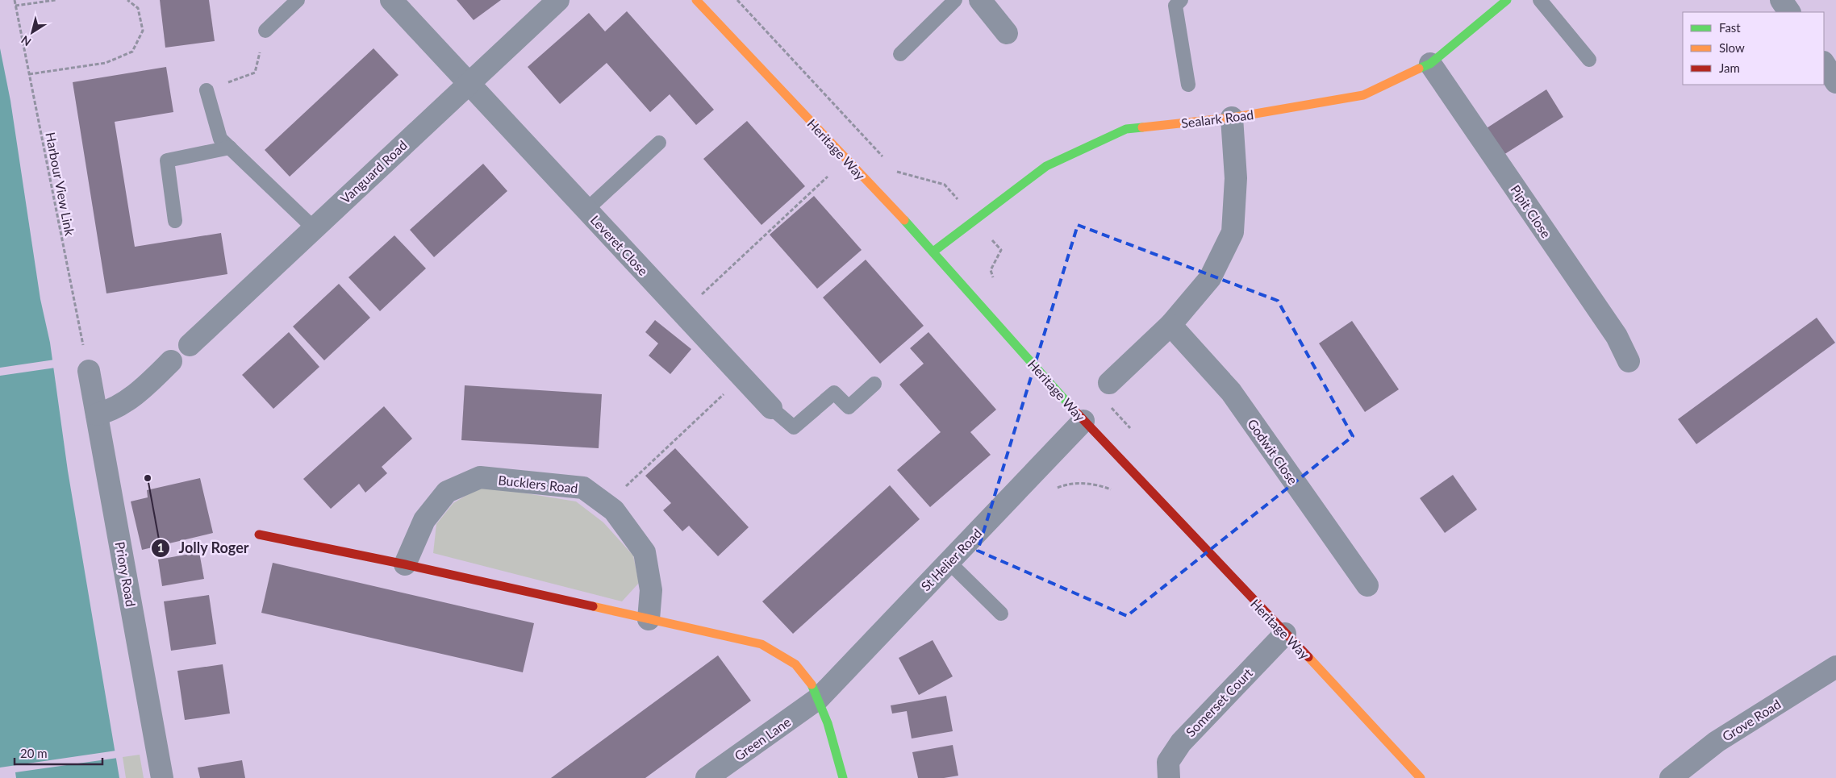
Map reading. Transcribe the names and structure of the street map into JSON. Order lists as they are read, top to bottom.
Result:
{
  "streets": {
    "street": [
      "Sealark Road",
      "Heritage Way",
      "Vanguard Road",
      "Pipit Close",
      "Leveret Close",
      "Godwit Close",
      "Bucklers Road",
      "St Helier Road",
      "Priory Road",
      "Somerset Court",
      "Grove Road",
      "Green Lane"
    ],
    "path": ["Harbour View Link"]
  },
  "crossings": [
    ["Sealark Road", "Heritage Way"],
    ["Sealark Road", "Pipit Close"],
    ["Heritage Way", "St Helier Road"],
    ["Heritage Way", "Somerset Court"],
    ["Vanguard Road", "Leveret Close"],
    ["Harbour View Link", "Priory Road"],
    ["St Helier Road", "Green Lane"]
  ],
  "places": ["Jolly Roger"],
  "legend": ["Fast", "Slow", "Jam"],
  "scale_bar": "20 m",
  "north": "bottom left"
}
